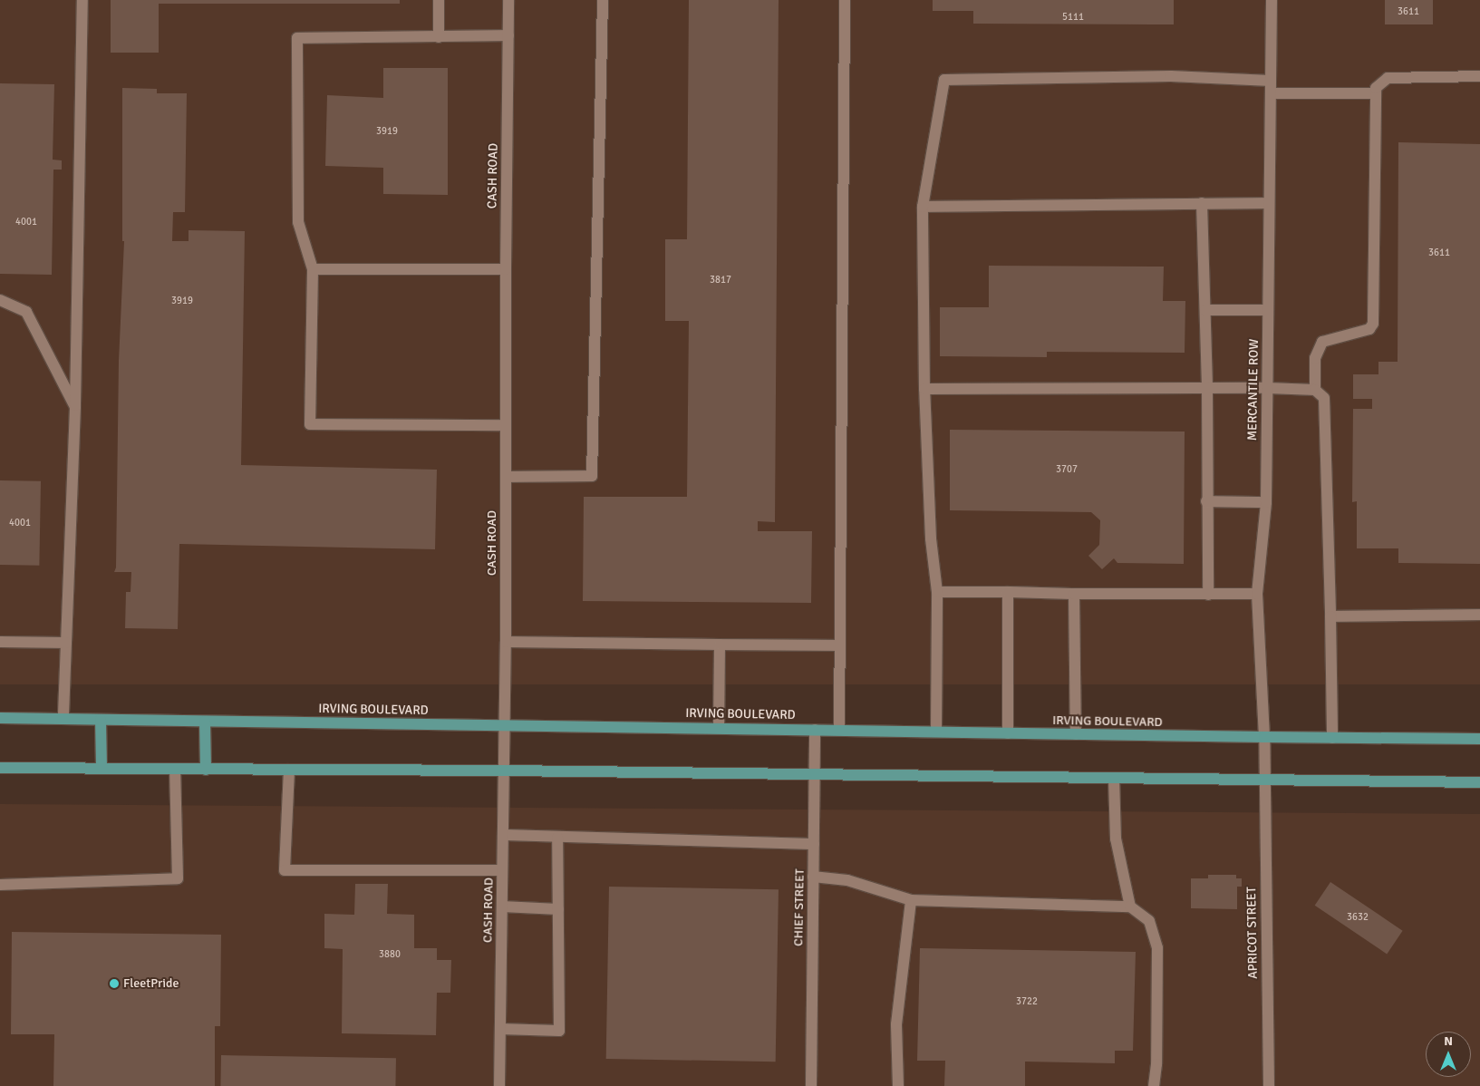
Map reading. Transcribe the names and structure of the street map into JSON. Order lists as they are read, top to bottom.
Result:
{
  "streets": {
    "main road": ["IRVING BOULEVARD"],
    "street": [
      "CASH ROAD",
      "MERCANTILE ROW",
      "CHIEF STREET",
      "APRICOT STREET"
    ]
  },
  "crossings": [
    ["CASH ROAD", "IRVING BOULEVARD"],
    ["MERCANTILE ROW", "IRVING BOULEVARD"],
    ["MERCANTILE ROW", "APRICOT STREET"],
    ["IRVING BOULEVARD", "CHIEF STREET"]
  ],
  "places": ["FleetPride"],
  "house_numbers": [
    "3611",
    "5111",
    "3919",
    "4001",
    "3611",
    "3817",
    "3919",
    "3707",
    "4001",
    "3632",
    "3880",
    "3722"
  ],
  "north": "top"
}
